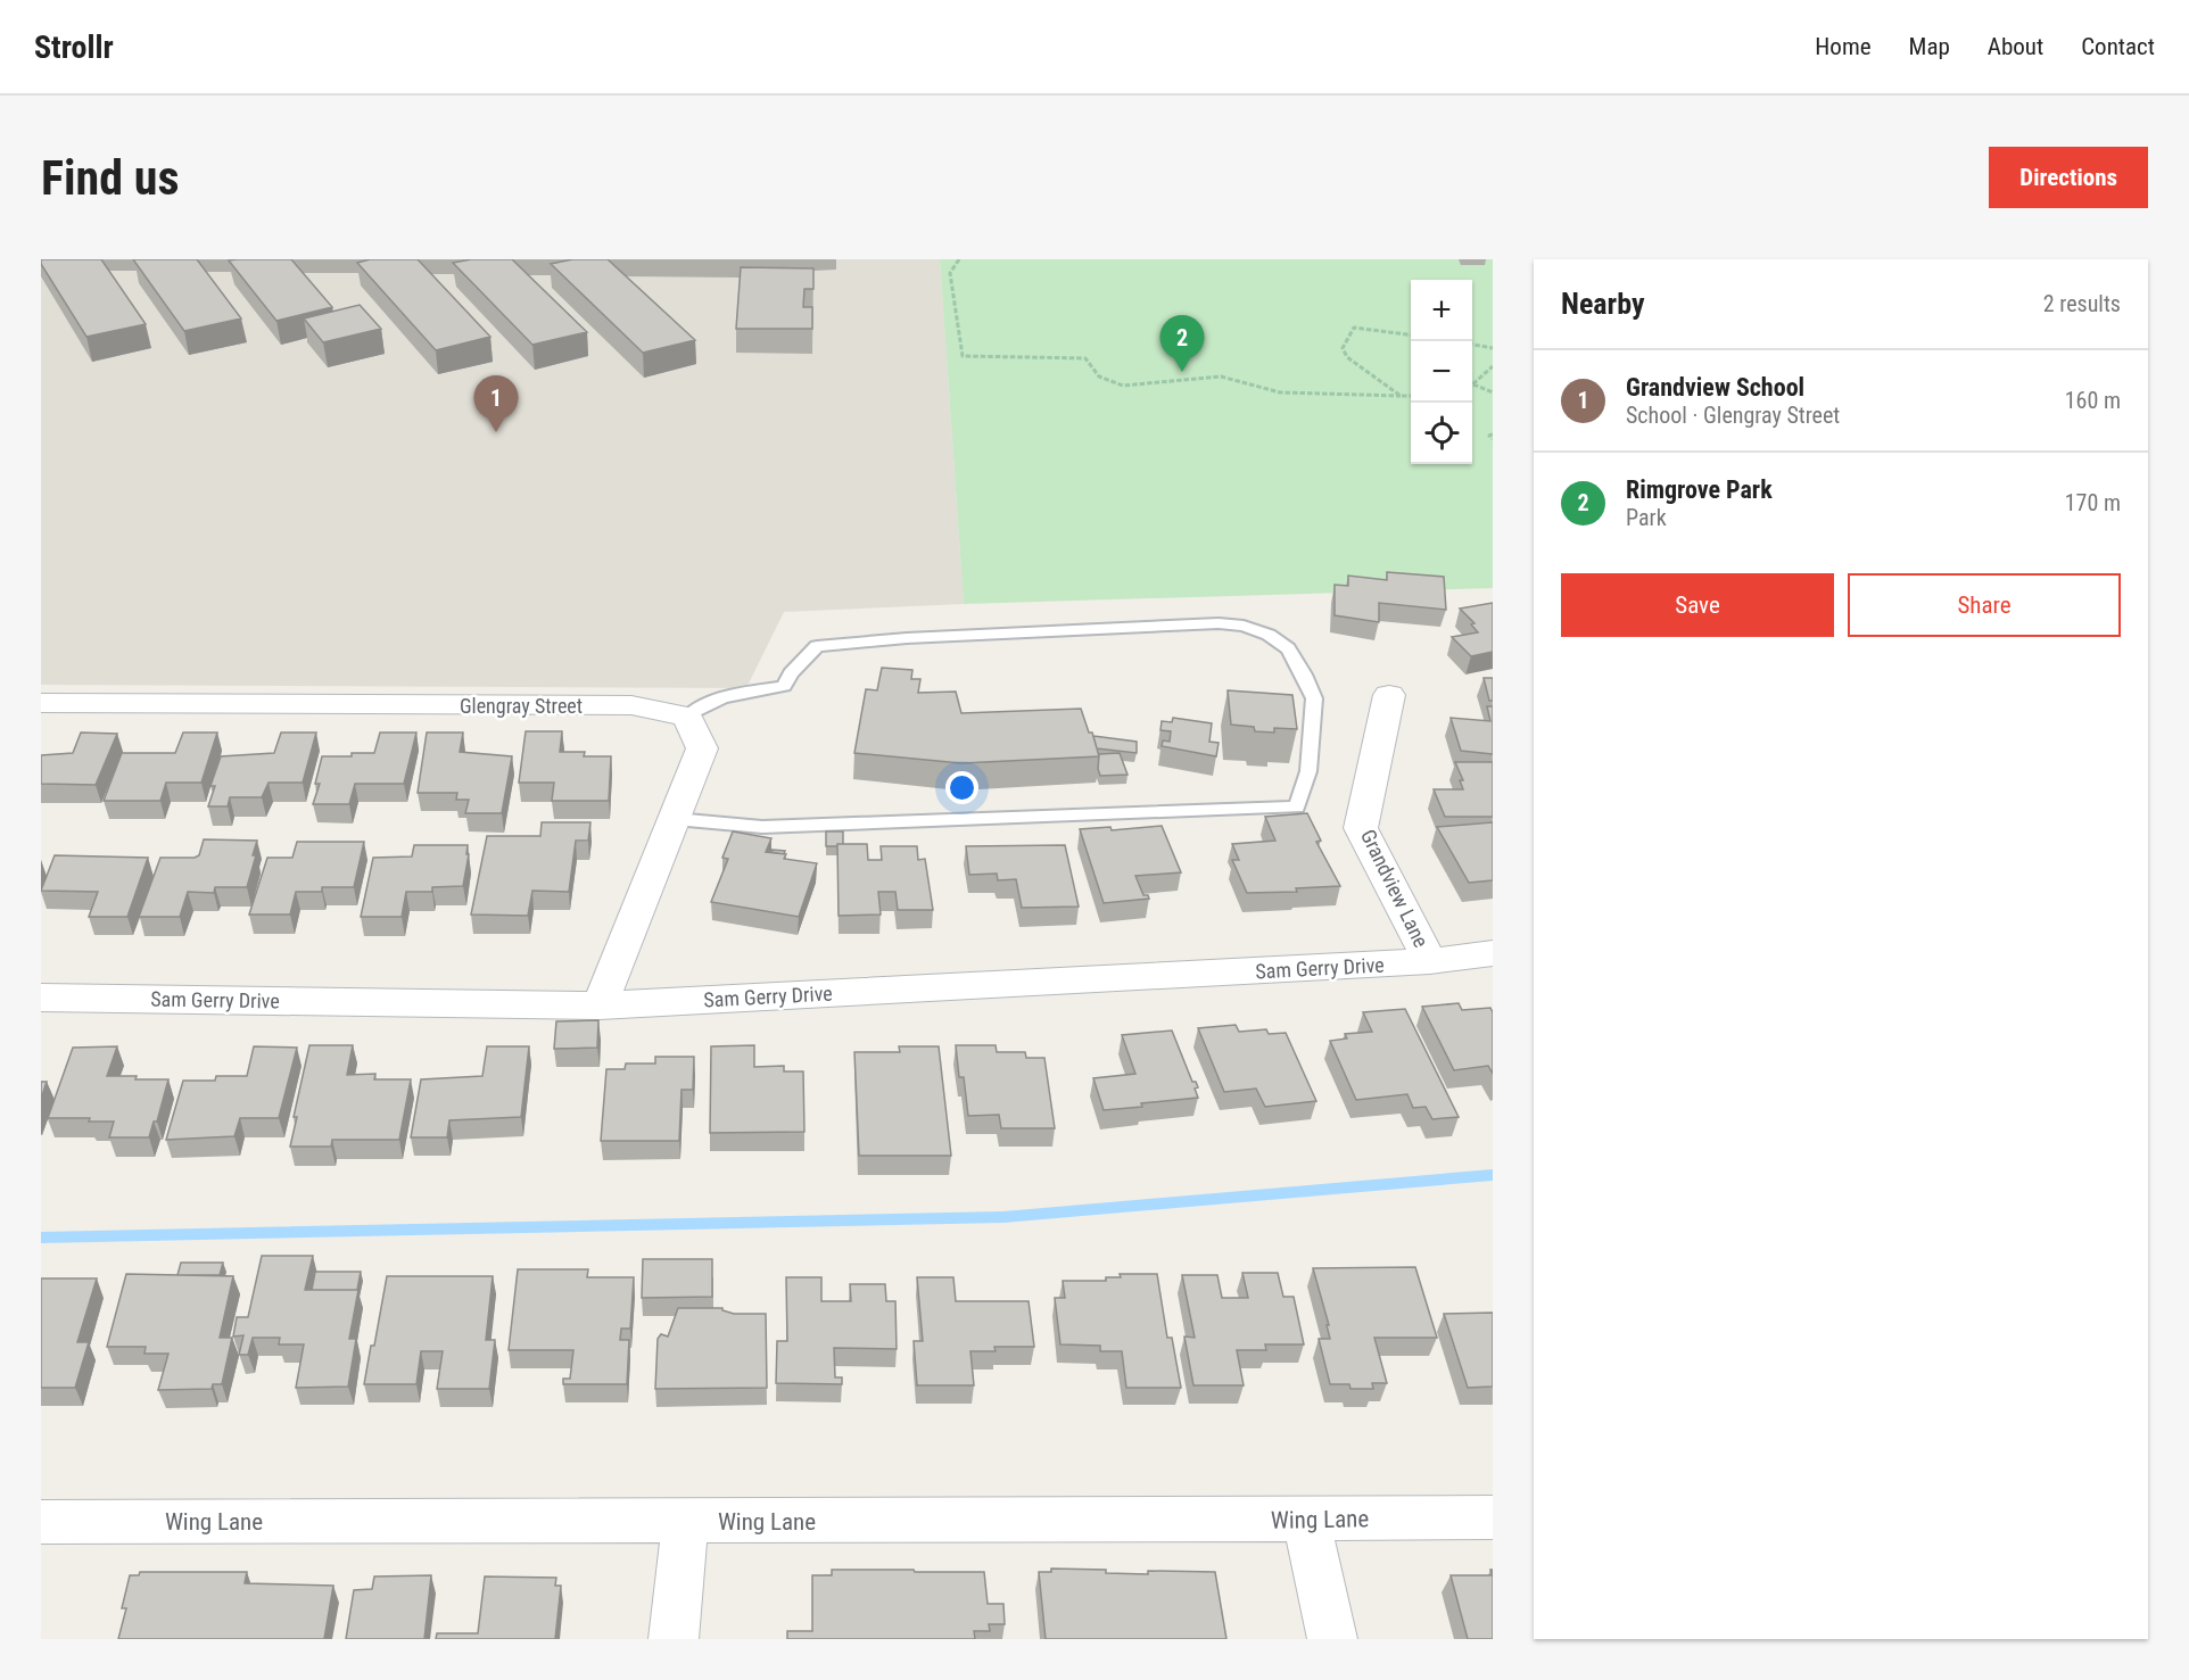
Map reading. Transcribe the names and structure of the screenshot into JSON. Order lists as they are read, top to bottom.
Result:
{
  "streets": {
    "street": [
      "Glengray Street",
      "Grandview Lane",
      "Sam Gerry Drive",
      "Wing Lane"
    ]
  },
  "crossings": [
    ["Grandview Lane", "Sam Gerry Drive"]
  ],
  "page": {
    "header": "Strollr",
    "nav": [
      "Home",
      "Map",
      "About",
      "Contact"
    ],
    "buttons": [
      "Directions",
      ["Save", "Share"]
    ],
    "title": "Find us",
    "heading": ["Nearby", "2 results"],
    "map_buttons": ["+", "−"],
    "pins": ["2", "1"],
    "list": [
      {
        "mark": "1",
        "name": "Grandview School",
        "note": "School · Glengray Street",
        "value": "160 m"
      },
      {
        "mark": "2",
        "name": "Rimgrove Park",
        "note": "Park",
        "value": "170 m"
      }
    ]
  }
}
